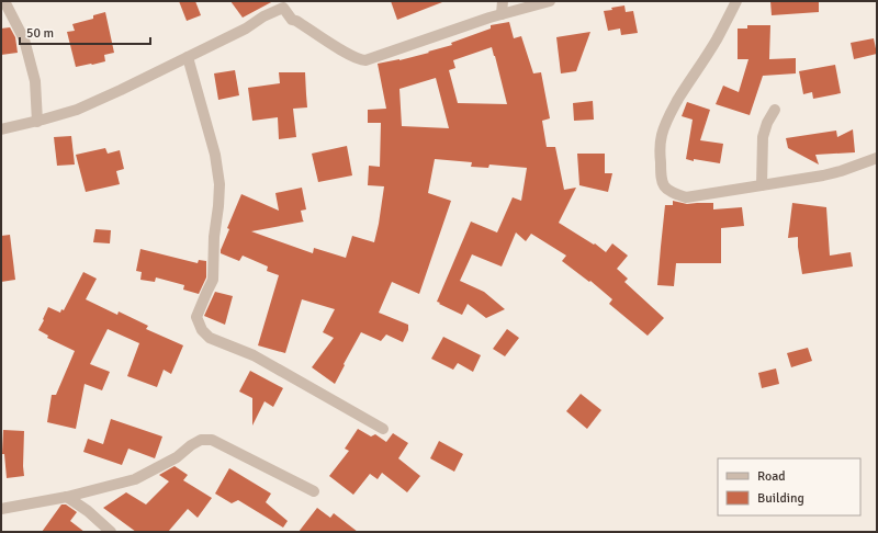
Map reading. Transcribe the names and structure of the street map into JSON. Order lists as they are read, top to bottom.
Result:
{
  "legend": ["Road", "Building"],
  "scale_bar": "50 m"
}
